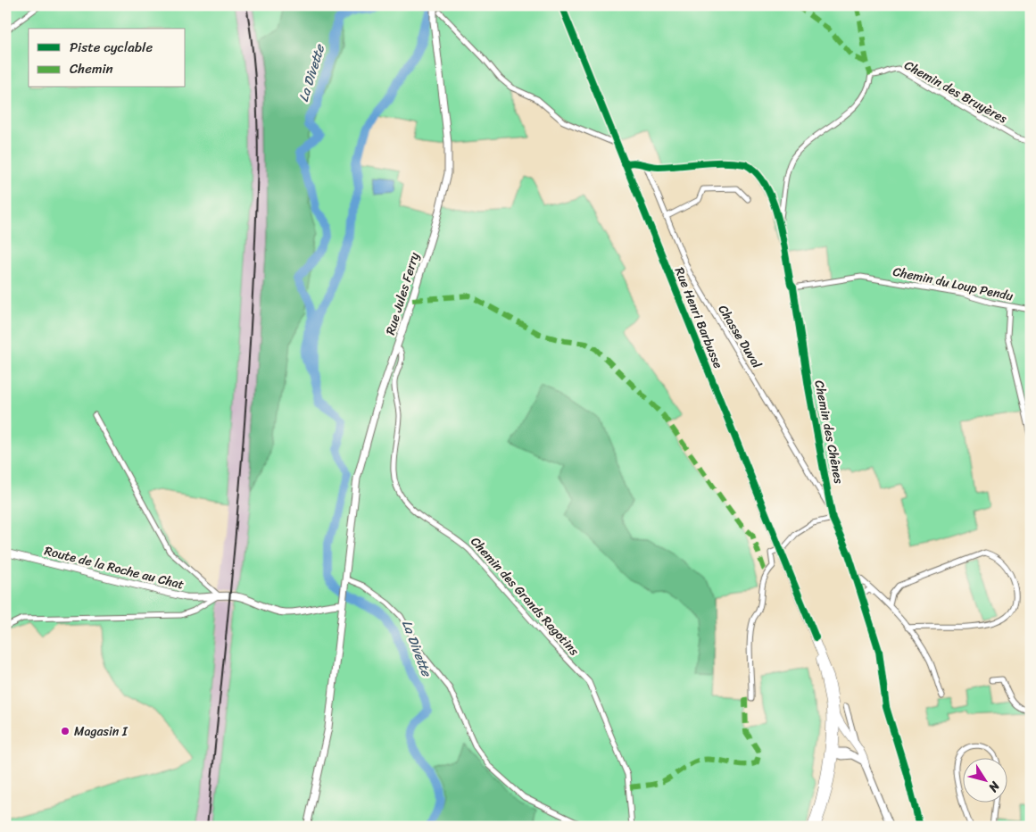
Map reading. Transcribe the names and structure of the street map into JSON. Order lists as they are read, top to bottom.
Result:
{
  "streets": {
    "main road": ["Rue Jules Ferry", "Rue Henri Barbusse", "Route de la Roche au Chat"],
    "street": [
      "Chemin des Bruyères",
      "Chemin du Loup Pendu",
      "Chasse Duval",
      "Chemin des Chênes",
      "Chemin des Grands Ragotins"
    ]
  },
  "crossings": [
    ["Chemin des Bruyères", "Chemin des Chênes"],
    ["Chemin du Loup Pendu", "Chemin des Chênes"],
    ["Rue Jules Ferry", "Route de la Roche au Chat"],
    ["Rue Jules Ferry", "Chemin des Grands Ragotins"],
    ["Rue Henri Barbusse", "Chemin des Chênes"],
    ["Chasse Duval", "Chemin des Chênes"]
  ],
  "water": ["La Divette"],
  "places": ["Magasin I"],
  "legend": ["Piste cyclable", "Chemin"],
  "north": "bottom right"
}
